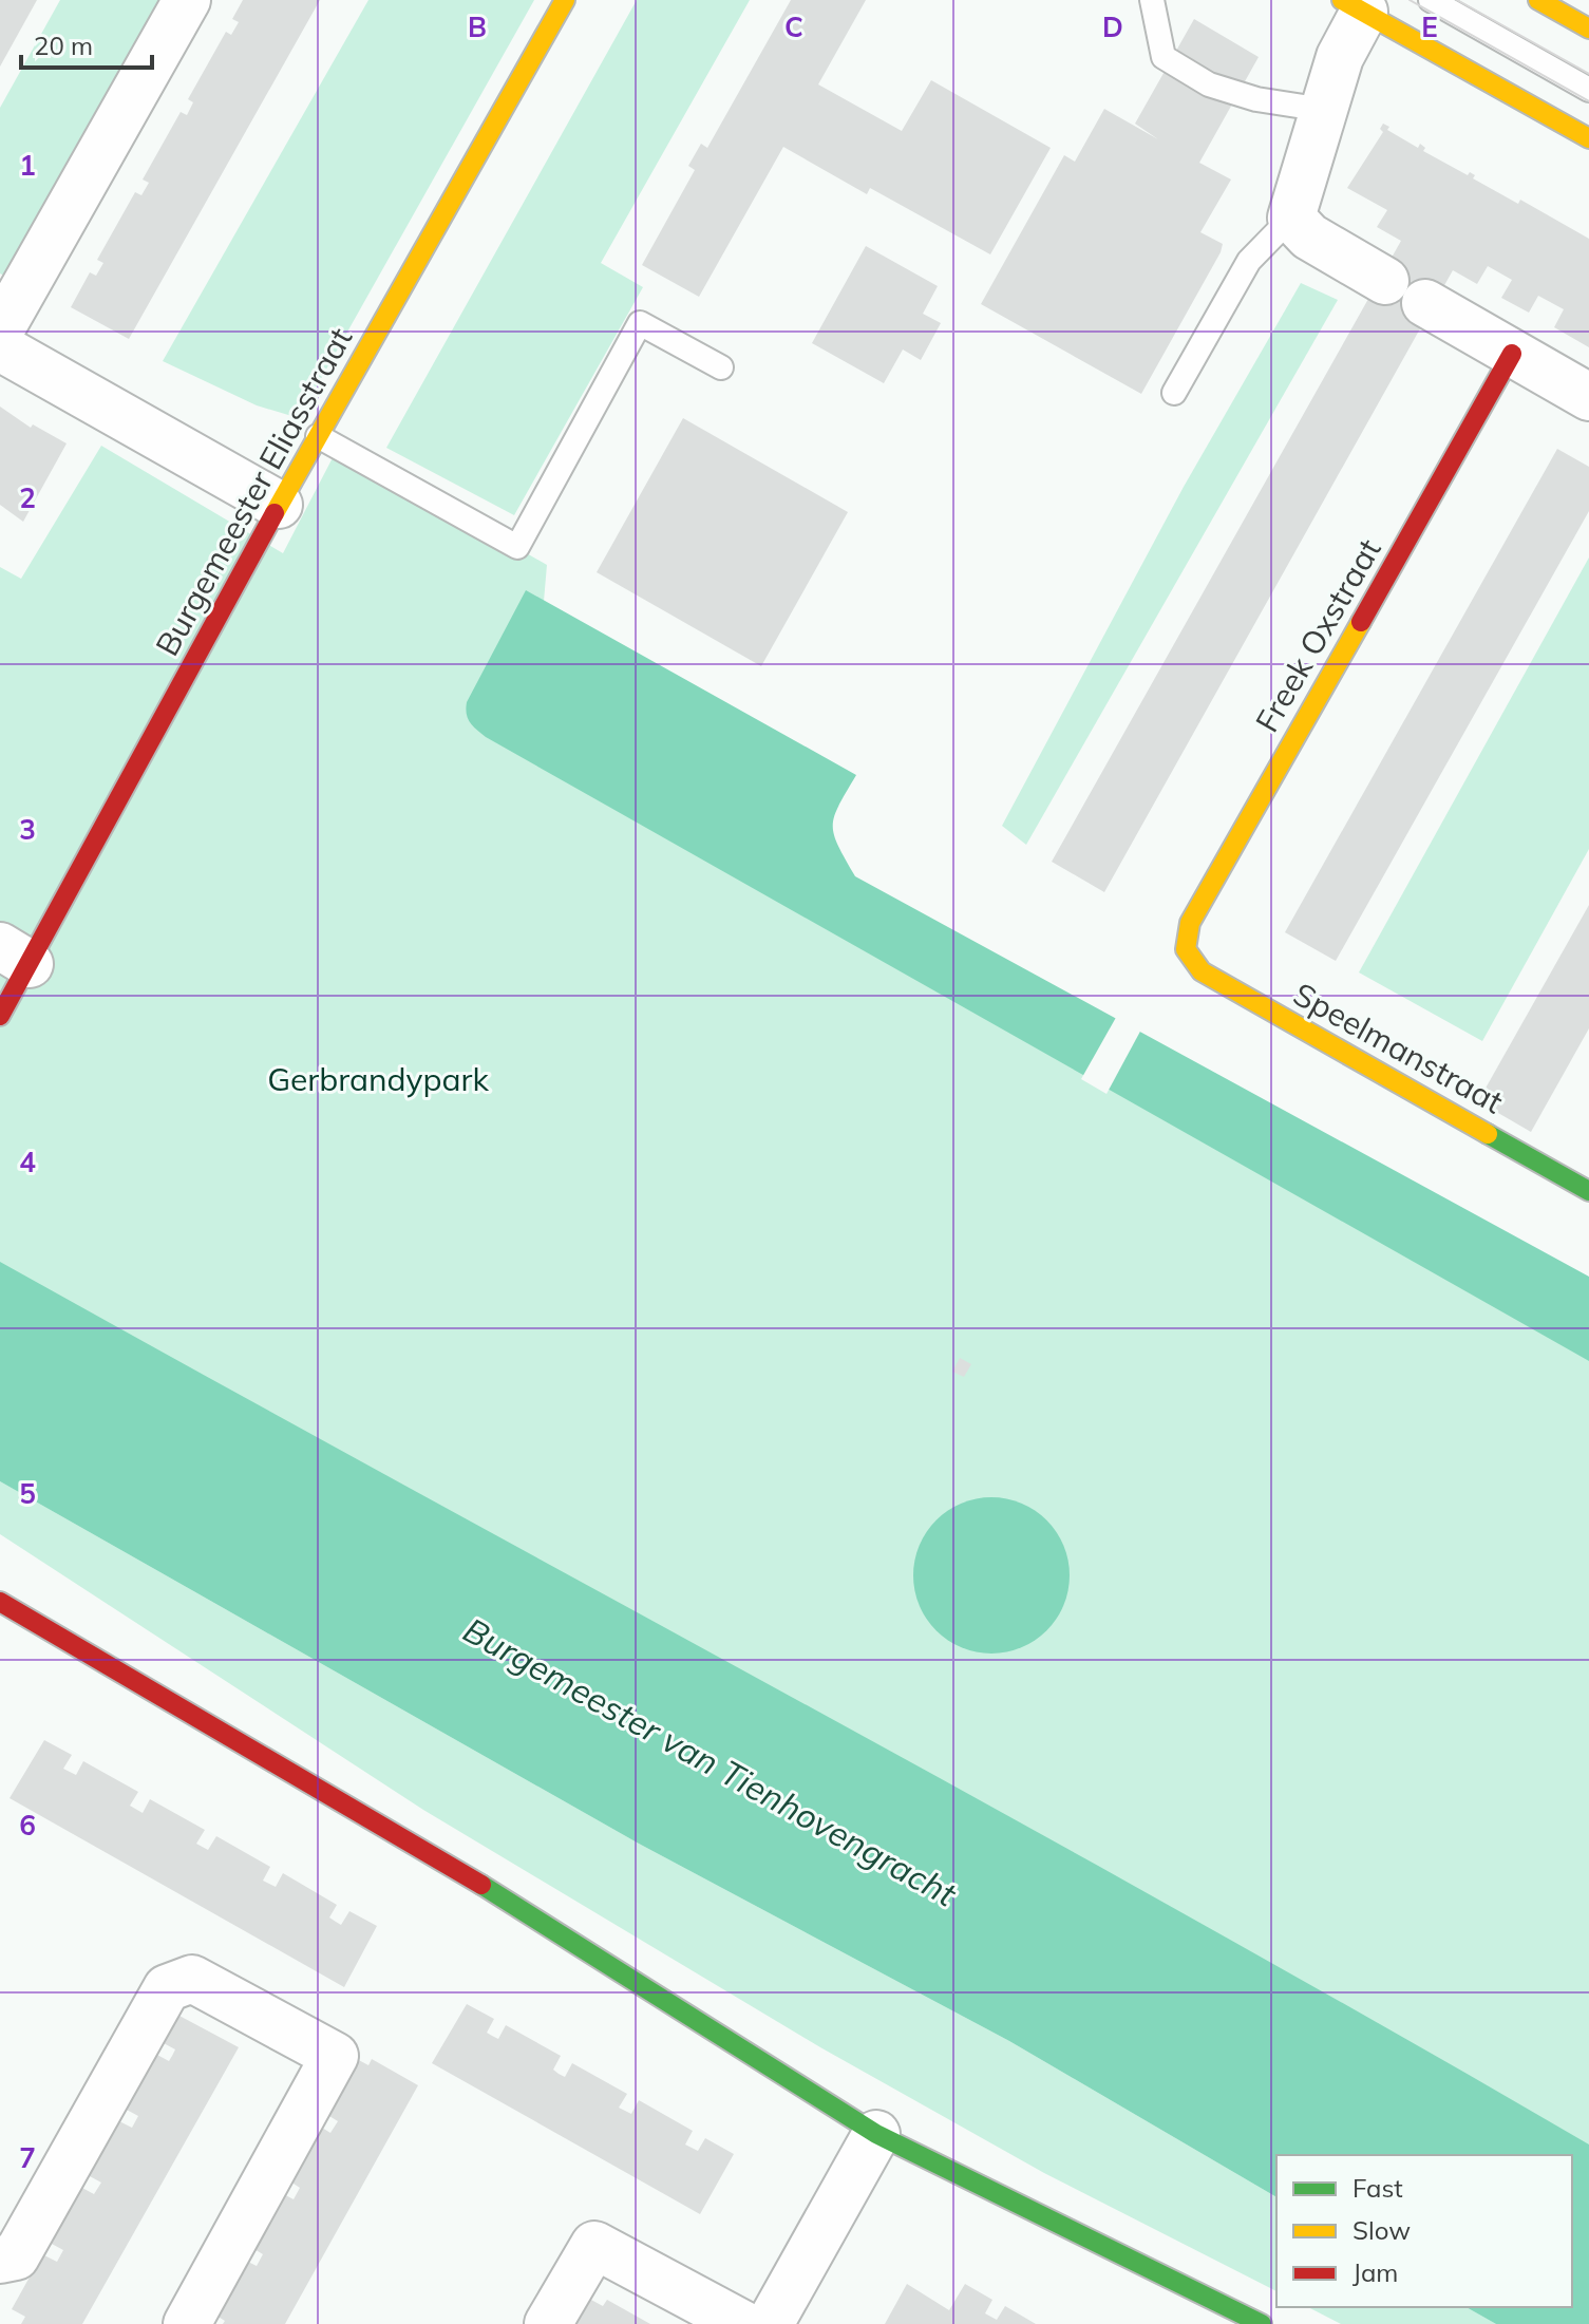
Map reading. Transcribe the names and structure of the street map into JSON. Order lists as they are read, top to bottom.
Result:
{
  "streets": {
    "street": ["Burgemeester Eliasstraat", "Freek Oxstraat", "Speelmanstraat"]
  },
  "crossings": [
    ["Freek Oxstraat", "Speelmanstraat"]
  ],
  "water": ["Burgemeester van Tienhovengracht"],
  "parks": ["Gerbrandypark"],
  "legend": ["Fast", "Slow", "Jam"],
  "scale_bar": "20 m",
  "grid": {
    "columns": [
      "B",
      "C",
      "D",
      "E"
    ],
    "rows": [
      "1",
      "2",
      "3",
      "4",
      "5",
      "6",
      "7"
    ]
  }
}
